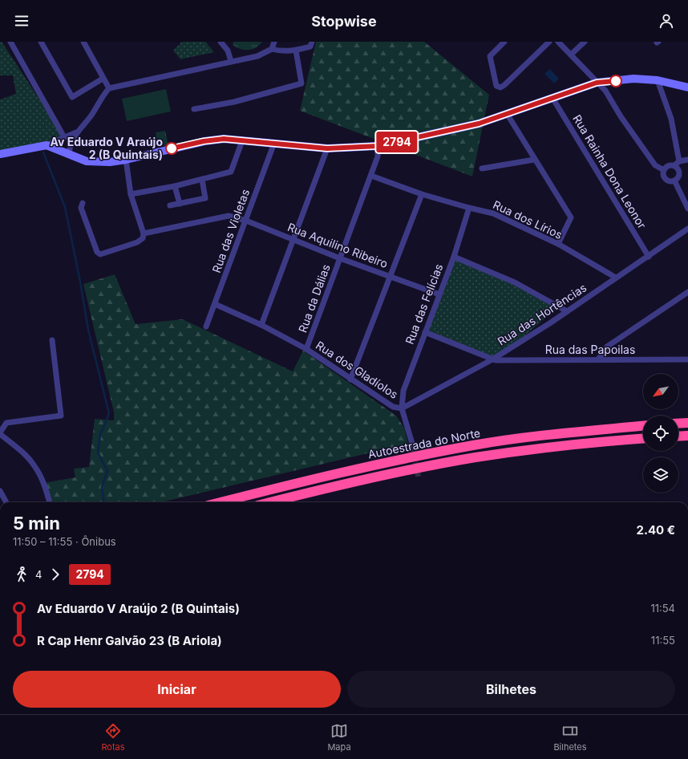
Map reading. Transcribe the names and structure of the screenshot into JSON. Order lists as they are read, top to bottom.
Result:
{
  "streets": {
    "highway": ["Autoestrada do Norte"],
    "street": [
      "Rua Rainha Dona Leonor",
      "Rua dos Lírios",
      "Rua das Violetas",
      "Rua Aquilino Ribeiro",
      "Rua da Dálias",
      "Rua das Felícias",
      "Rua das Hortências",
      "Rua das Papoilas",
      "Rua dos Gladíolos"
    ]
  },
  "crossings": [
    ["Rua Rainha Dona Leonor", "Rua das Hortências"],
    ["Rua dos Lírios", "Rua da Dálias"],
    ["Rua dos Lírios", "Rua das Felícias"],
    ["Rua dos Lírios", "Rua das Hortências"],
    ["Rua das Violetas", "Rua Aquilino Ribeiro"],
    ["Rua das Violetas", "Rua dos Gladíolos"],
    ["Rua Aquilino Ribeiro", "Rua da Dálias"],
    ["Rua Aquilino Ribeiro", "Rua das Felícias"],
    ["Rua da Dálias", "Rua dos Gladíolos"],
    ["Rua das Felícias", "Rua das Hortências"],
    ["Rua das Felícias", "Rua dos Gladíolos"],
    ["Rua das Hortências", "Rua das Papoilas"],
    ["Rua das Hortências", "Rua dos Gladíolos"]
  ],
  "places": ["Av Eduardo V Araújo 2 (B Quintais)"],
  "lines": ["bus line 2794"],
  "north": "bottom left",
  "page": {
    "header": "Stopwise",
    "on_map": "2794",
    "heading": ["5 min", "11:50 – 11:55 · Ônibus", "2.40 €"],
    "legs": ["4", "2794"],
    "list": [
      {
        "name": "Av Eduardo V Araújo 2 (B Quintais)",
        "value": "11:54"
      },
      {
        "name": "R Cap Henr Galvão 23 (B Ariola)",
        "value": "11:55"
      }
    ],
    "buttons": ["Iniciar", "Bilhetes"],
    "tabs": ["Rotas", "Mapa", "Bilhetes"]
  }
}
